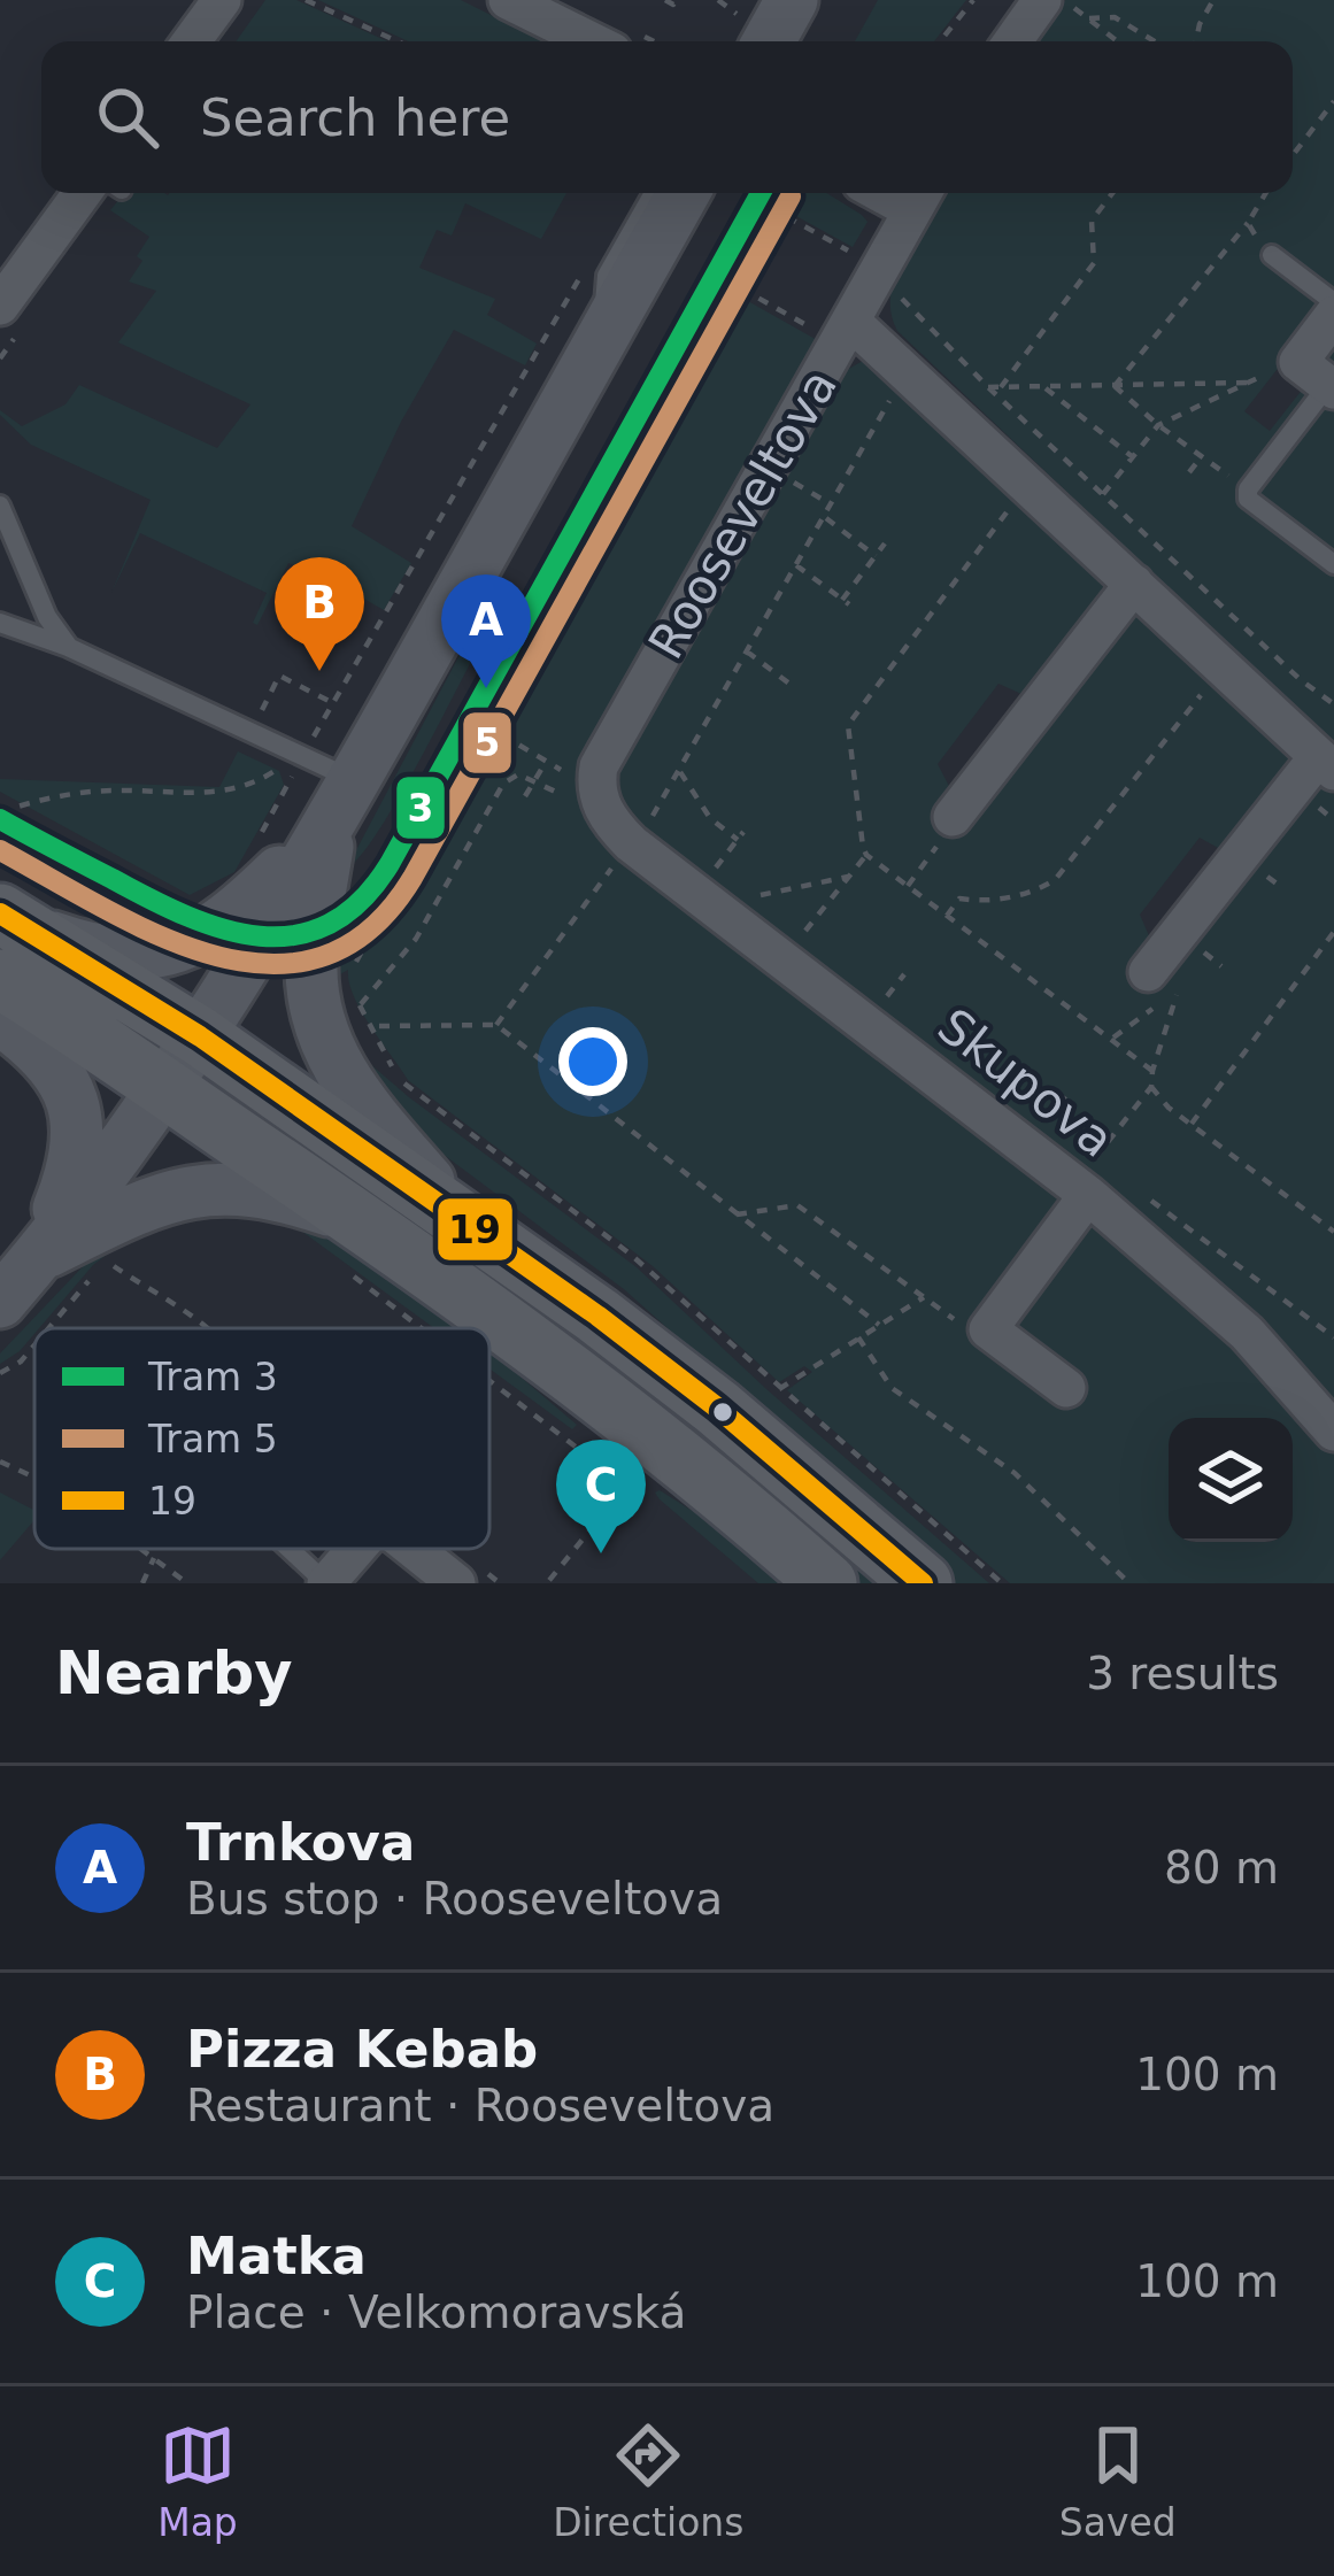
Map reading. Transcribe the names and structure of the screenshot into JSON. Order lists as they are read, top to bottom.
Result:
{
  "streets": {
    "street": ["Rooseveltova", "Skupova"]
  },
  "lines": ["tram line 3", "tram line 5", "transit line 19"],
  "legend": ["Tram 3", "Tram 5", "19"],
  "page": {
    "search": "Search here",
    "pins": ["B", "A", "C"],
    "heading": ["Nearby", "3 results"],
    "list": [
      {
        "mark": "A",
        "name": "Trnkova",
        "note": "Bus stop · Rooseveltova",
        "value": "80 m"
      },
      {
        "mark": "B",
        "name": "Pizza Kebab",
        "note": "Restaurant · Rooseveltova",
        "value": "100 m"
      },
      {
        "mark": "C",
        "name": "Matka",
        "note": "Place · Velkomoravská",
        "value": "100 m"
      }
    ],
    "nav": ["Map", "Directions", "Saved"]
  }
}
